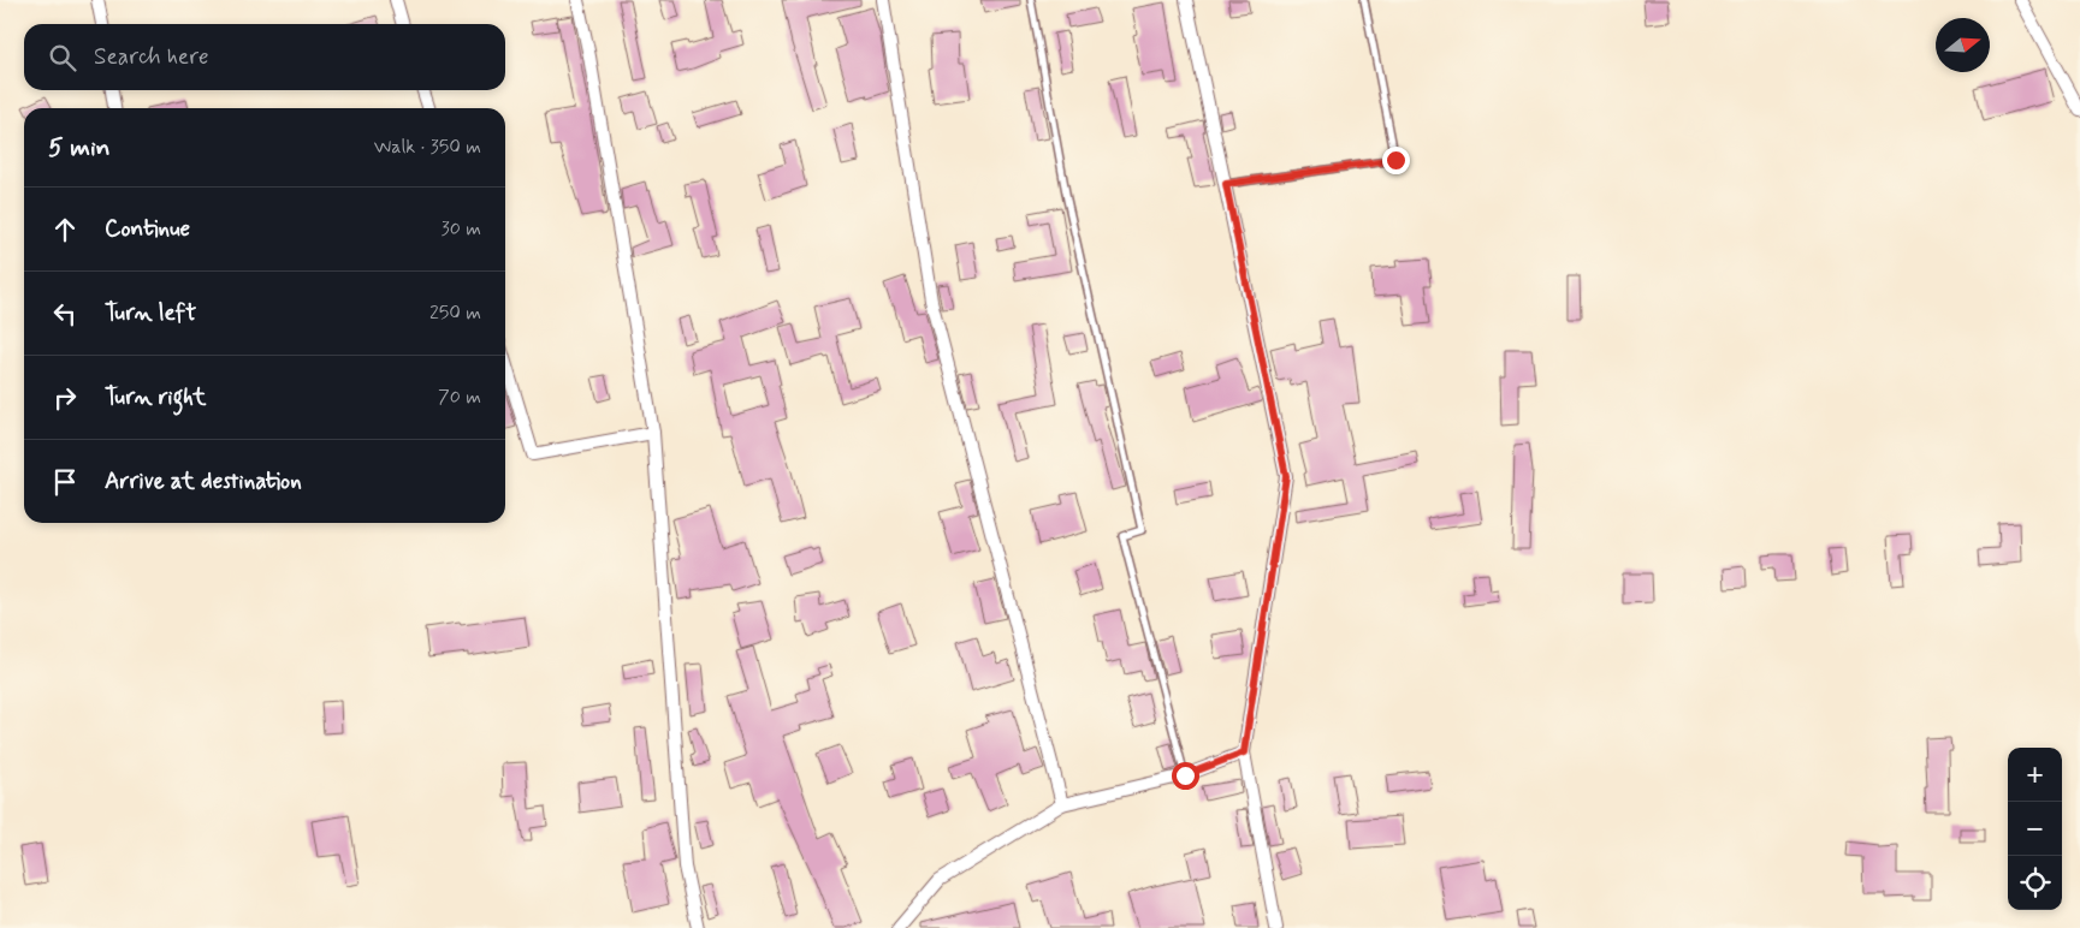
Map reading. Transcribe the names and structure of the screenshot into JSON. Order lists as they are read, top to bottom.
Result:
{
  "north": "right",
  "page": {
    "search": "Search here",
    "heading": ["5 min", "Walk · 350 m"],
    "list": [
      ["Continue", "30 m"],
      ["Turn left", "250 m"],
      ["Turn right", "70 m"],
      "Arrive at destination"
    ],
    "map_buttons": ["+", "−"]
  }
}
